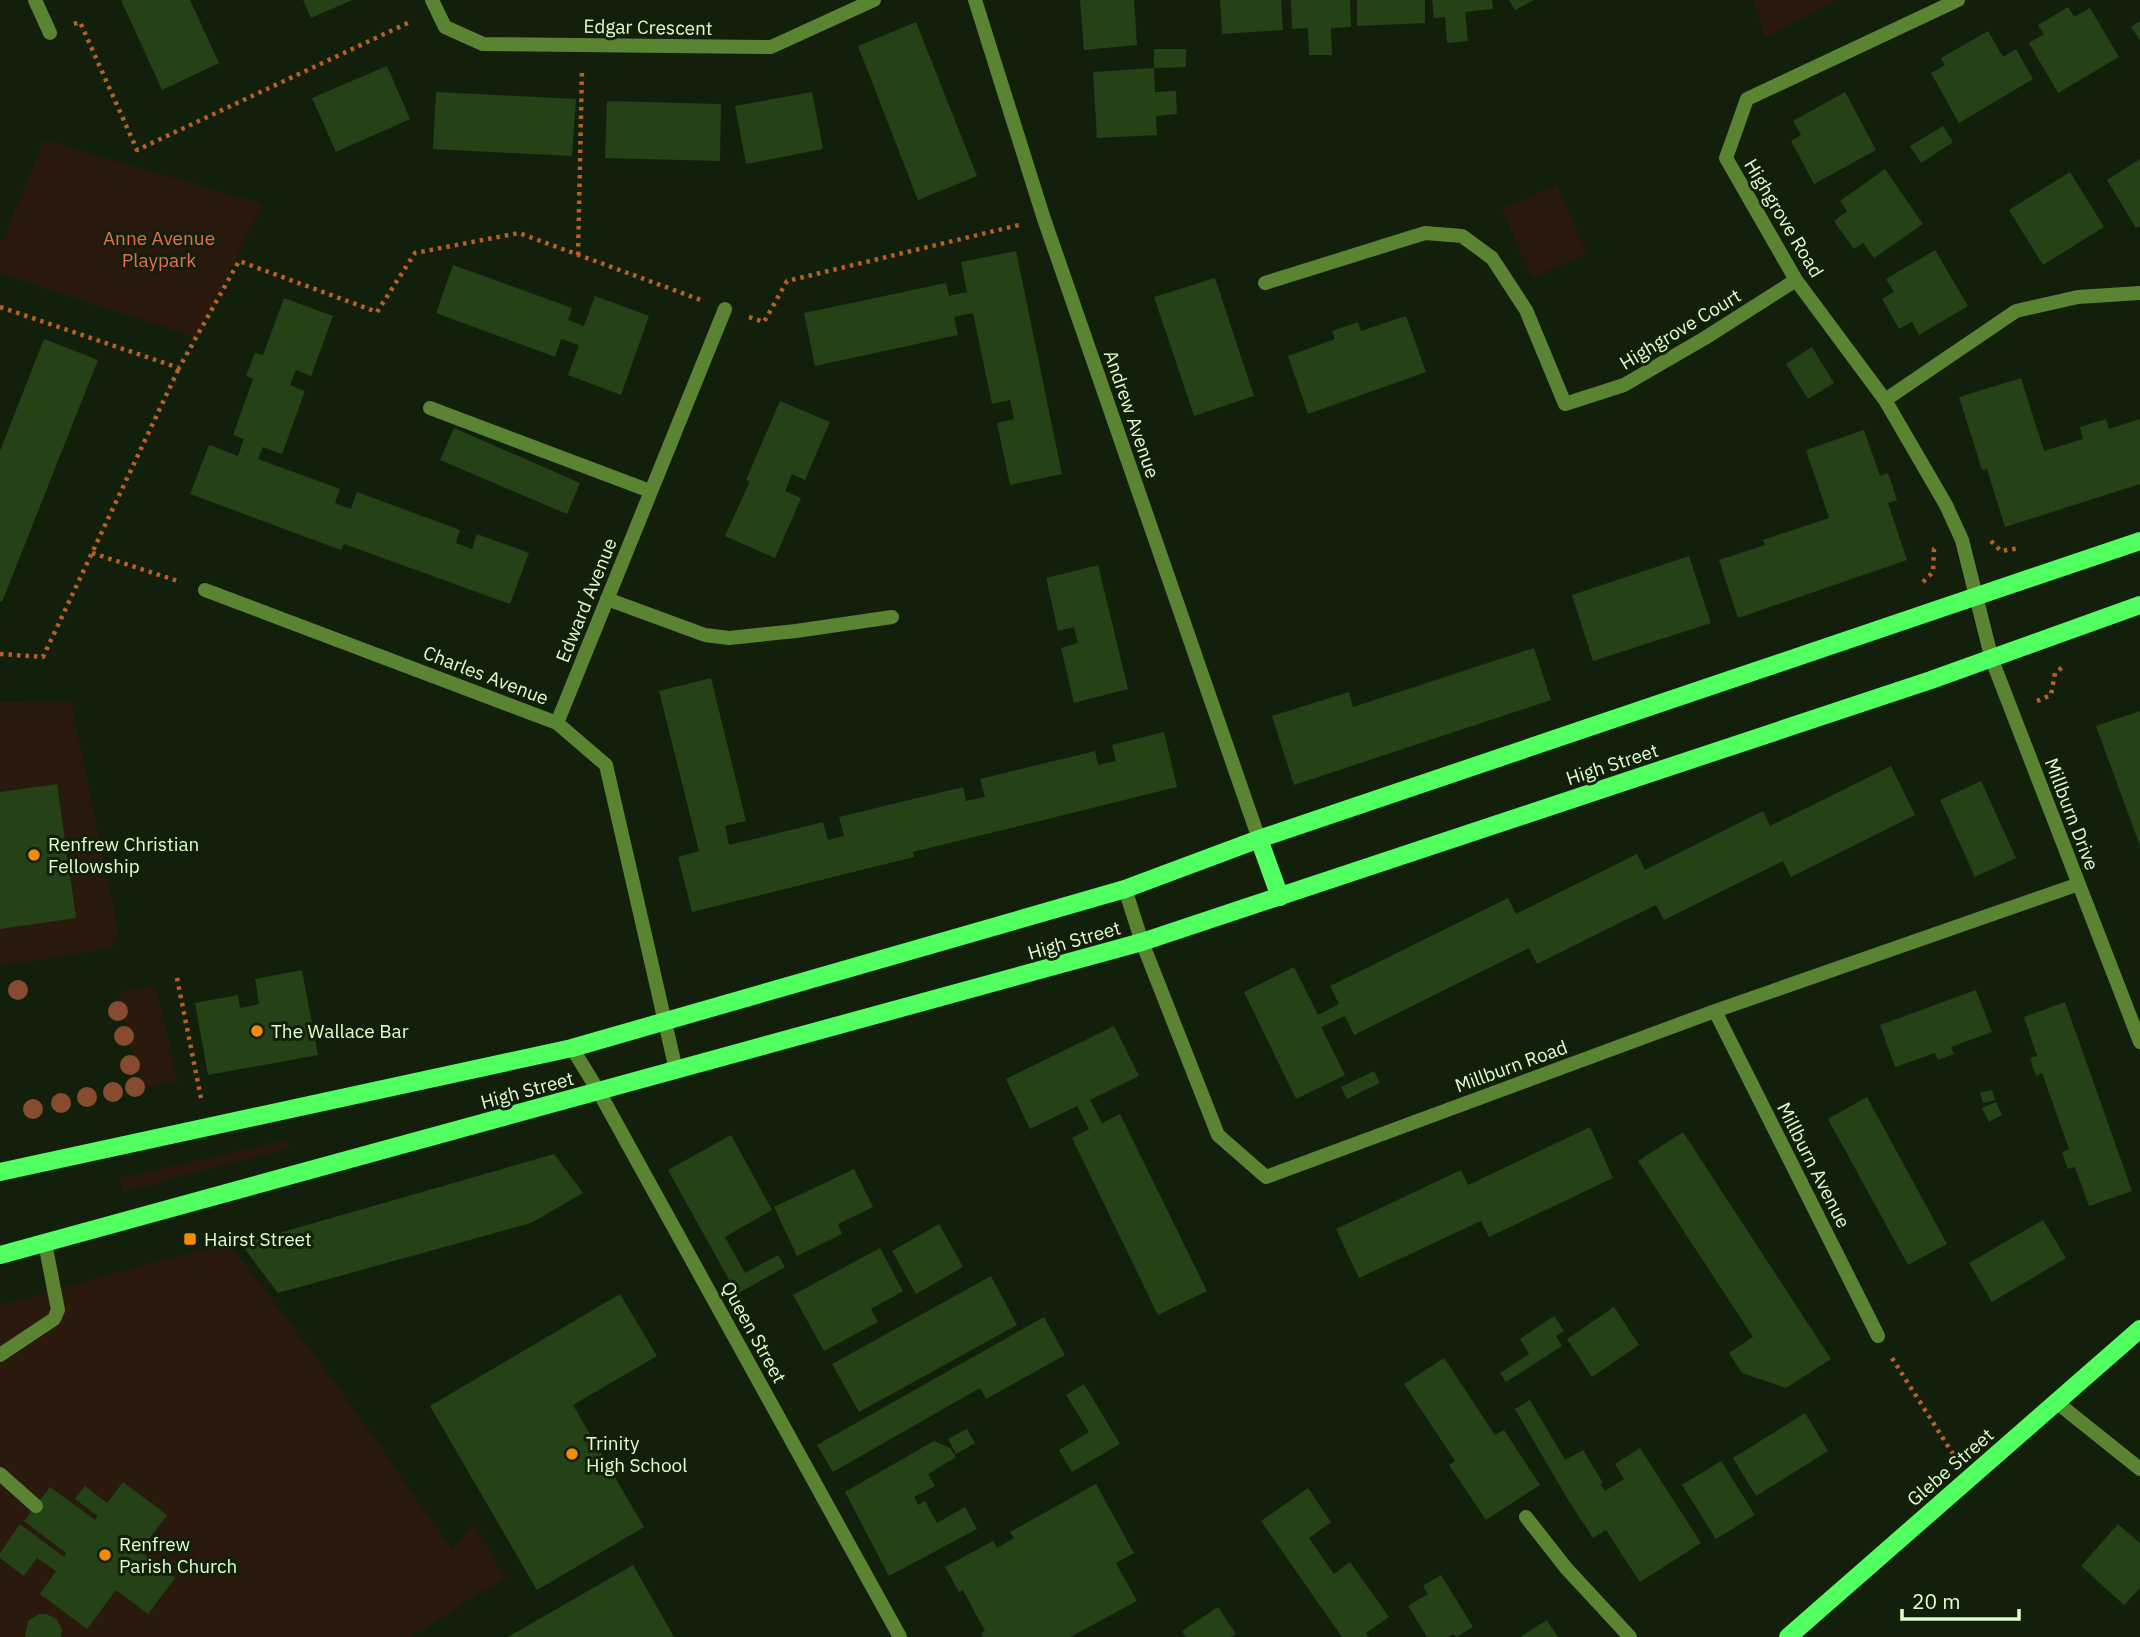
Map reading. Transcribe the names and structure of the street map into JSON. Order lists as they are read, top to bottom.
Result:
{
  "streets": {
    "main road": ["High Street", "Glebe Street"],
    "street": [
      "Edgar Crescent",
      "Highgrove Road",
      "Highgrove Court",
      "Andrew Avenue",
      "Edward Avenue",
      "Charles Avenue",
      "Millburn Drive",
      "Millburn Road",
      "Millburn Avenue",
      "Queen Street"
    ]
  },
  "crossings": [
    ["Highgrove Road", "Highgrove Court"],
    ["Highgrove Road", "High Street"],
    ["Highgrove Road", "Millburn Drive"],
    ["Andrew Avenue", "High Street"],
    ["Edward Avenue", "Charles Avenue"],
    ["Charles Avenue", "High Street"],
    ["High Street", "Millburn Drive"],
    ["High Street", "Millburn Road"],
    ["High Street", "Queen Street"],
    ["Millburn Drive", "Millburn Road"],
    ["Millburn Road", "Millburn Avenue"]
  ],
  "parks": ["Anne Avenue Playpark"],
  "places": {
    "other": [
      "Renfrew Christian Fellowship",
      "The Wallace Bar",
      "Trinity High School",
      "Renfrew Parish Church"
    ],
    "transit": ["Hairst Street"]
  },
  "scale_bar": "20 m"
}
